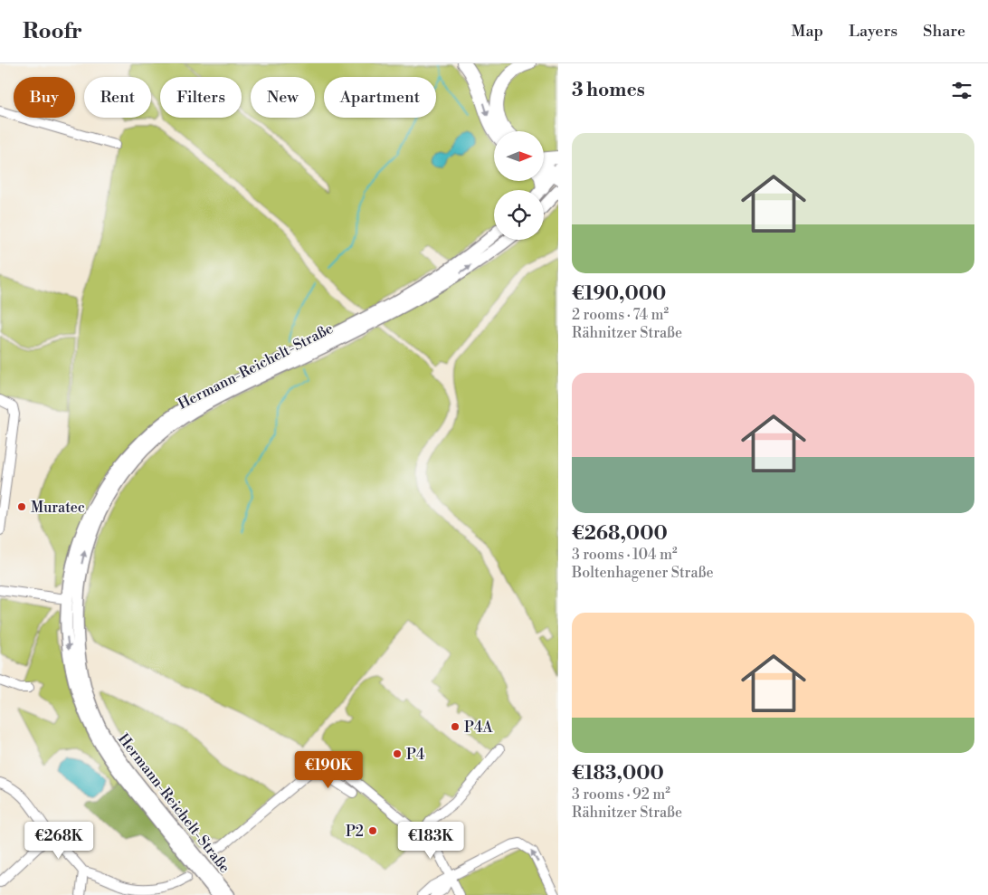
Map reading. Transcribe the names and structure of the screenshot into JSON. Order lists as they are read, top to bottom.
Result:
{
  "streets": {
    "main road": ["Hermann-Reichelt-Straße"]
  },
  "places": [
    "Muratec",
    "P4A",
    "P4",
    "P2"
  ],
  "north": "right",
  "page": {
    "header": "Roofr",
    "nav": ["Map", "Layers", "Share"],
    "heading": "3 homes",
    "chip": [
      "Buy",
      "Rent",
      "Filters",
      "New",
      "Apartment"
    ],
    "list": [
      {
        "name": "€190,000",
        "note": "2 rooms · 74 m² · Rähnitzer Straße"
      },
      {
        "name": "€268,000",
        "note": "3 rooms · 104 m² · Boltenhagener Straße"
      },
      {
        "name": "€183,000",
        "note": "3 rooms · 92 m² · Rähnitzer Straße"
      }
    ],
    "price": ["€190K", "€268K", "€183K"]
  }
}
